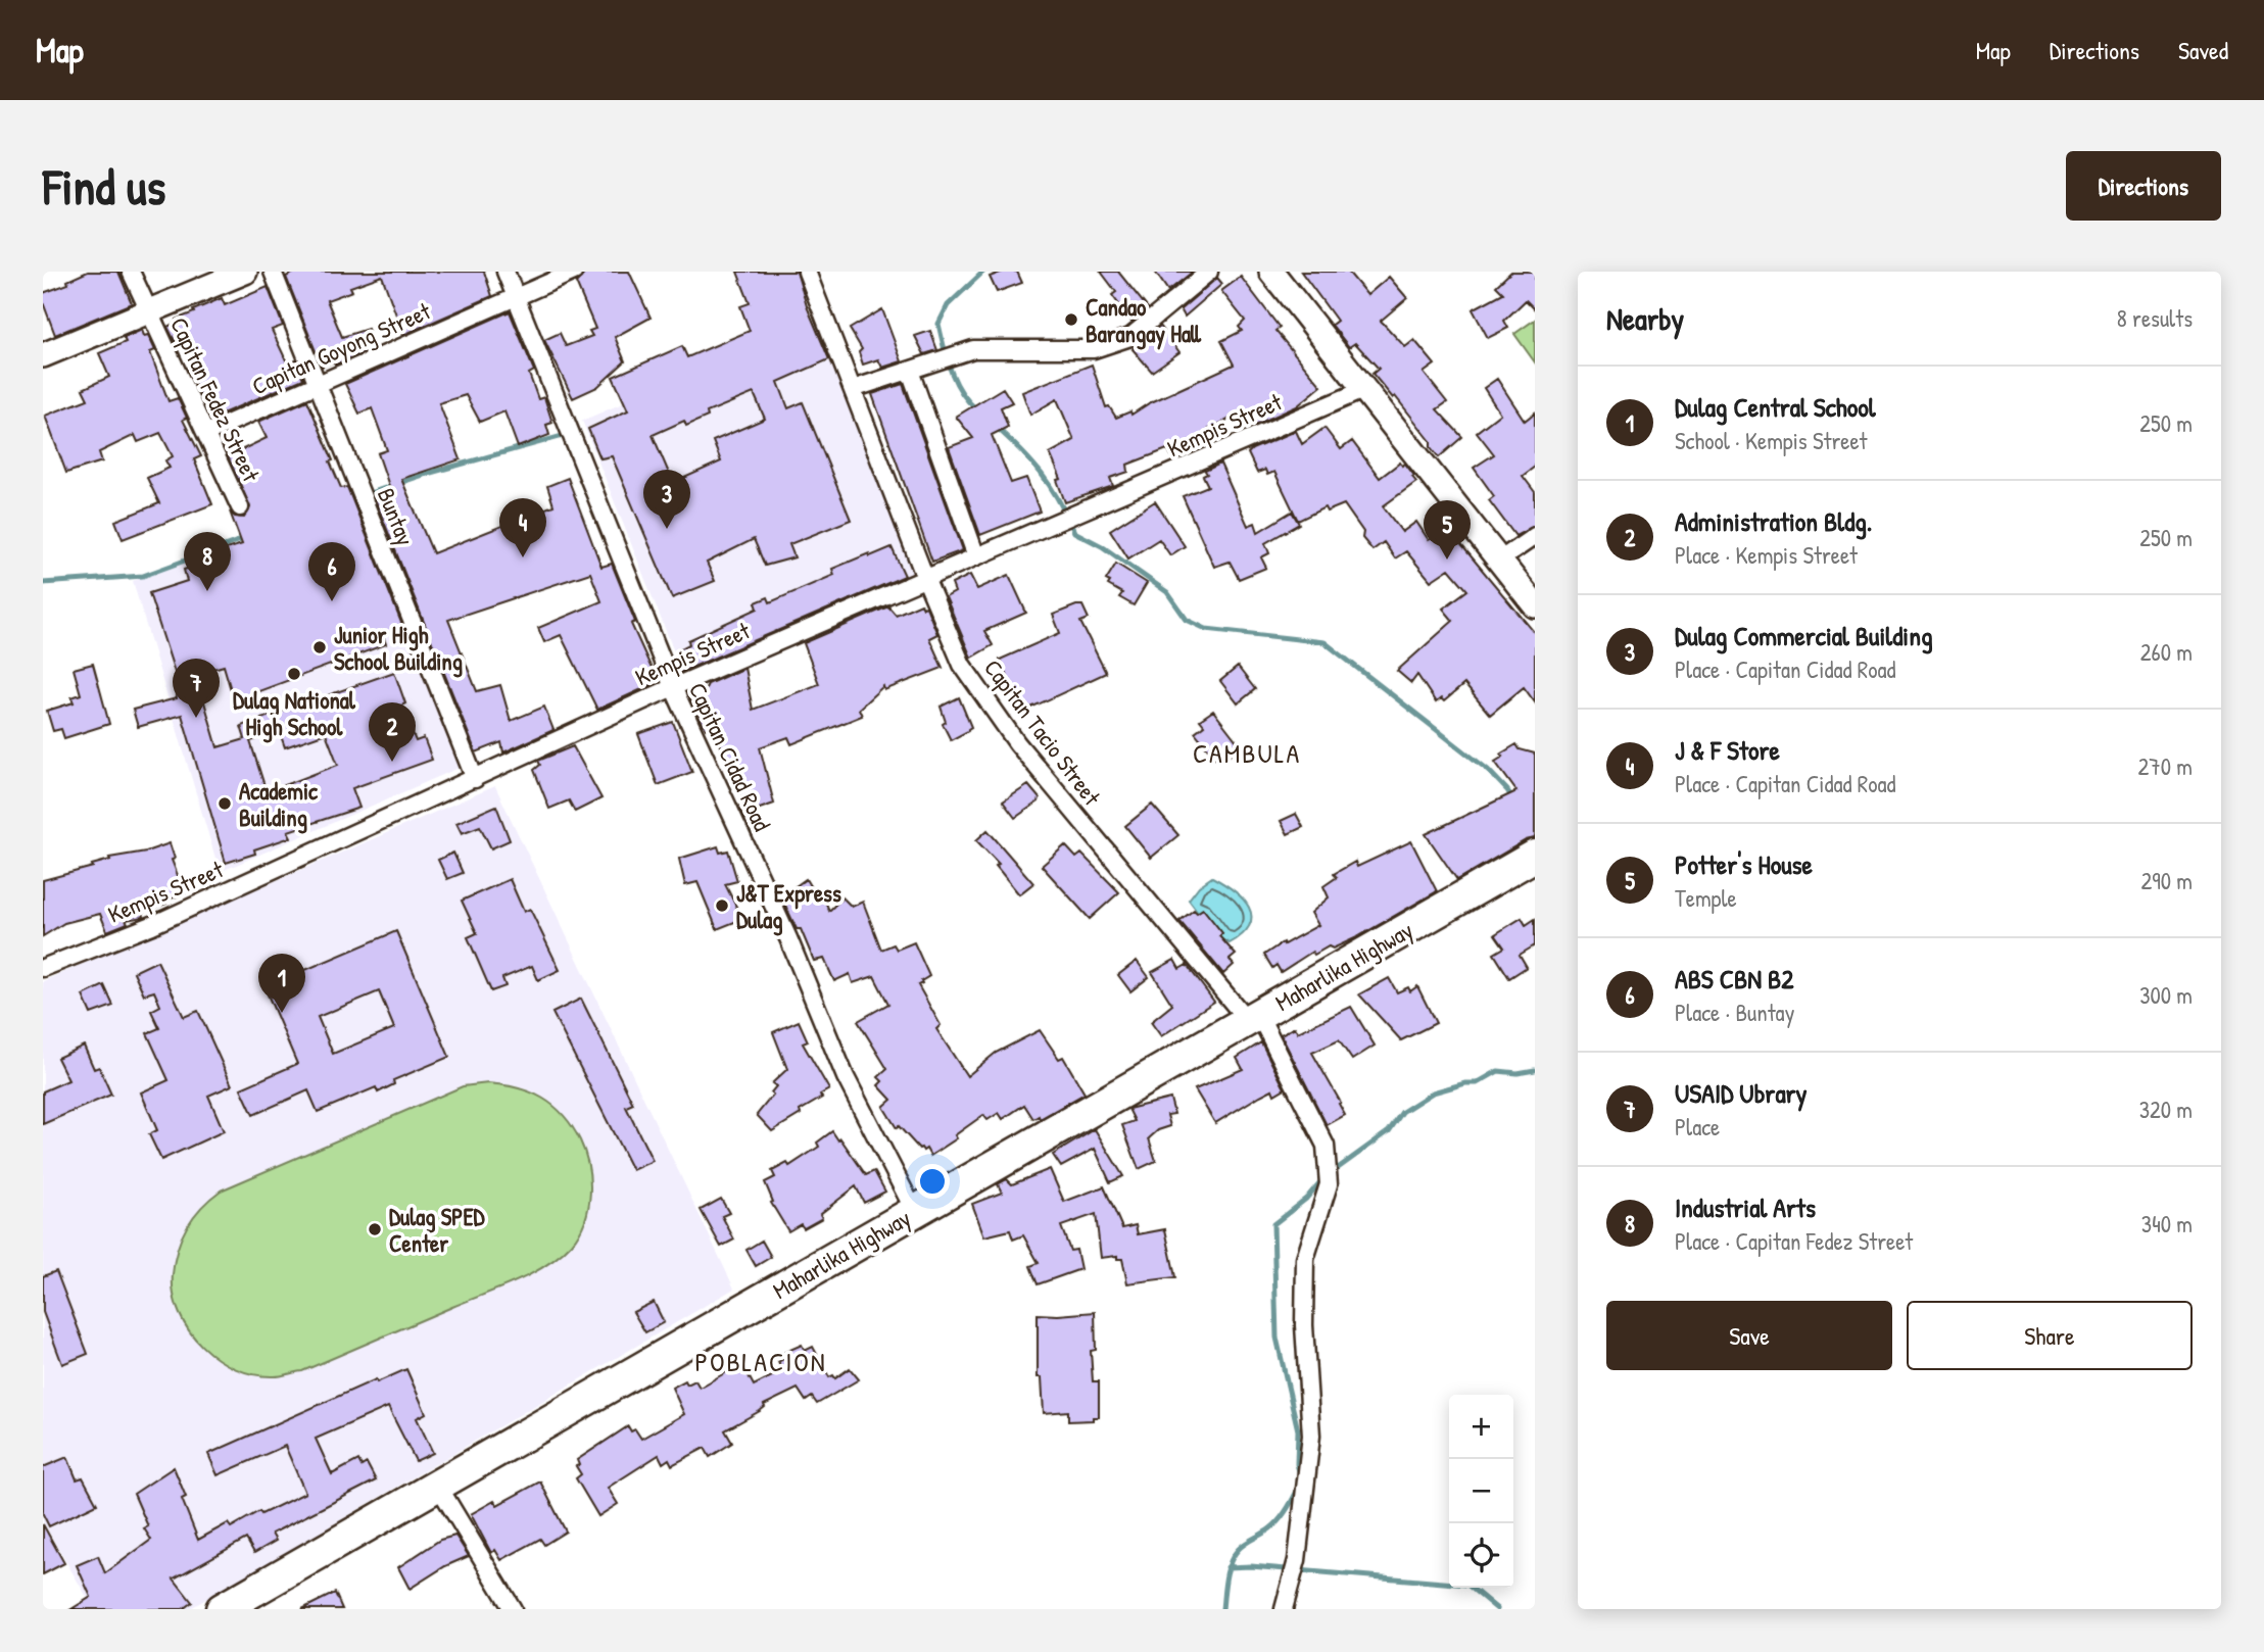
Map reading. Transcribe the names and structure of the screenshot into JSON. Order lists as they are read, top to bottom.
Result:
{
  "streets": {
    "highway": ["Maharlika Highway"],
    "street": [
      "Capitan Goyong Street",
      "Capitan Fedez Street",
      "Kempis Street",
      "Buntay",
      "Capitan Tacio Street",
      "Capitan Cidad Road"
    ]
  },
  "crossings": [
    ["Capitan Goyong Street", "Capitan Fedez Street"],
    ["Capitan Goyong Street", "Buntay"],
    ["Capitan Goyong Street", "Capitan Cidad Road"],
    ["Kempis Street", "Buntay"],
    ["Kempis Street", "Capitan Tacio Street"],
    ["Kempis Street", "Capitan Cidad Road"],
    ["Capitan Tacio Street", "Maharlika Highway"],
    ["Capitan Cidad Road", "Maharlika Highway"]
  ],
  "districts": ["CAMBULA", "POBLACION"],
  "places": [
    "Candao Barangay Hall",
    "Junior High School Building",
    "Dulag National High School",
    "Academic Building",
    "J&T Express Dulag",
    "Dulag SPED Center"
  ],
  "page": {
    "header": "Map",
    "nav": ["Map", "Directions", "Saved"],
    "buttons": [
      "Directions",
      ["Save", "Share"]
    ],
    "title": "Find us",
    "heading": ["Nearby", "8 results"],
    "list": [
      {
        "mark": "1",
        "name": "Dulag Central School",
        "note": "School · Kempis Street",
        "value": "250 m"
      },
      {
        "mark": "2",
        "name": "Administration Bldg.",
        "note": "Place · Kempis Street",
        "value": "250 m"
      },
      {
        "mark": "3",
        "name": "Dulag Commercial Building",
        "note": "Place · Capitan Cidad Road",
        "value": "260 m"
      },
      {
        "mark": "4",
        "name": "J & F Store",
        "note": "Place · Capitan Cidad Road",
        "value": "270 m"
      },
      {
        "mark": "5",
        "name": "Potter's House",
        "note": "Temple",
        "value": "290 m"
      },
      {
        "mark": "6",
        "name": "ABS CBN B2",
        "note": "Place · Buntay",
        "value": "300 m"
      },
      {
        "mark": "7",
        "name": "USAID Ubrary",
        "note": "Place",
        "value": "320 m"
      },
      {
        "mark": "8",
        "name": "Industrial Arts",
        "note": "Place · Capitan Fedez Street",
        "value": "340 m"
      }
    ],
    "pins": [
      "3",
      "4",
      "5",
      "8",
      "6",
      "7",
      "2",
      "1"
    ],
    "map_buttons": ["+", "−"]
  }
}
